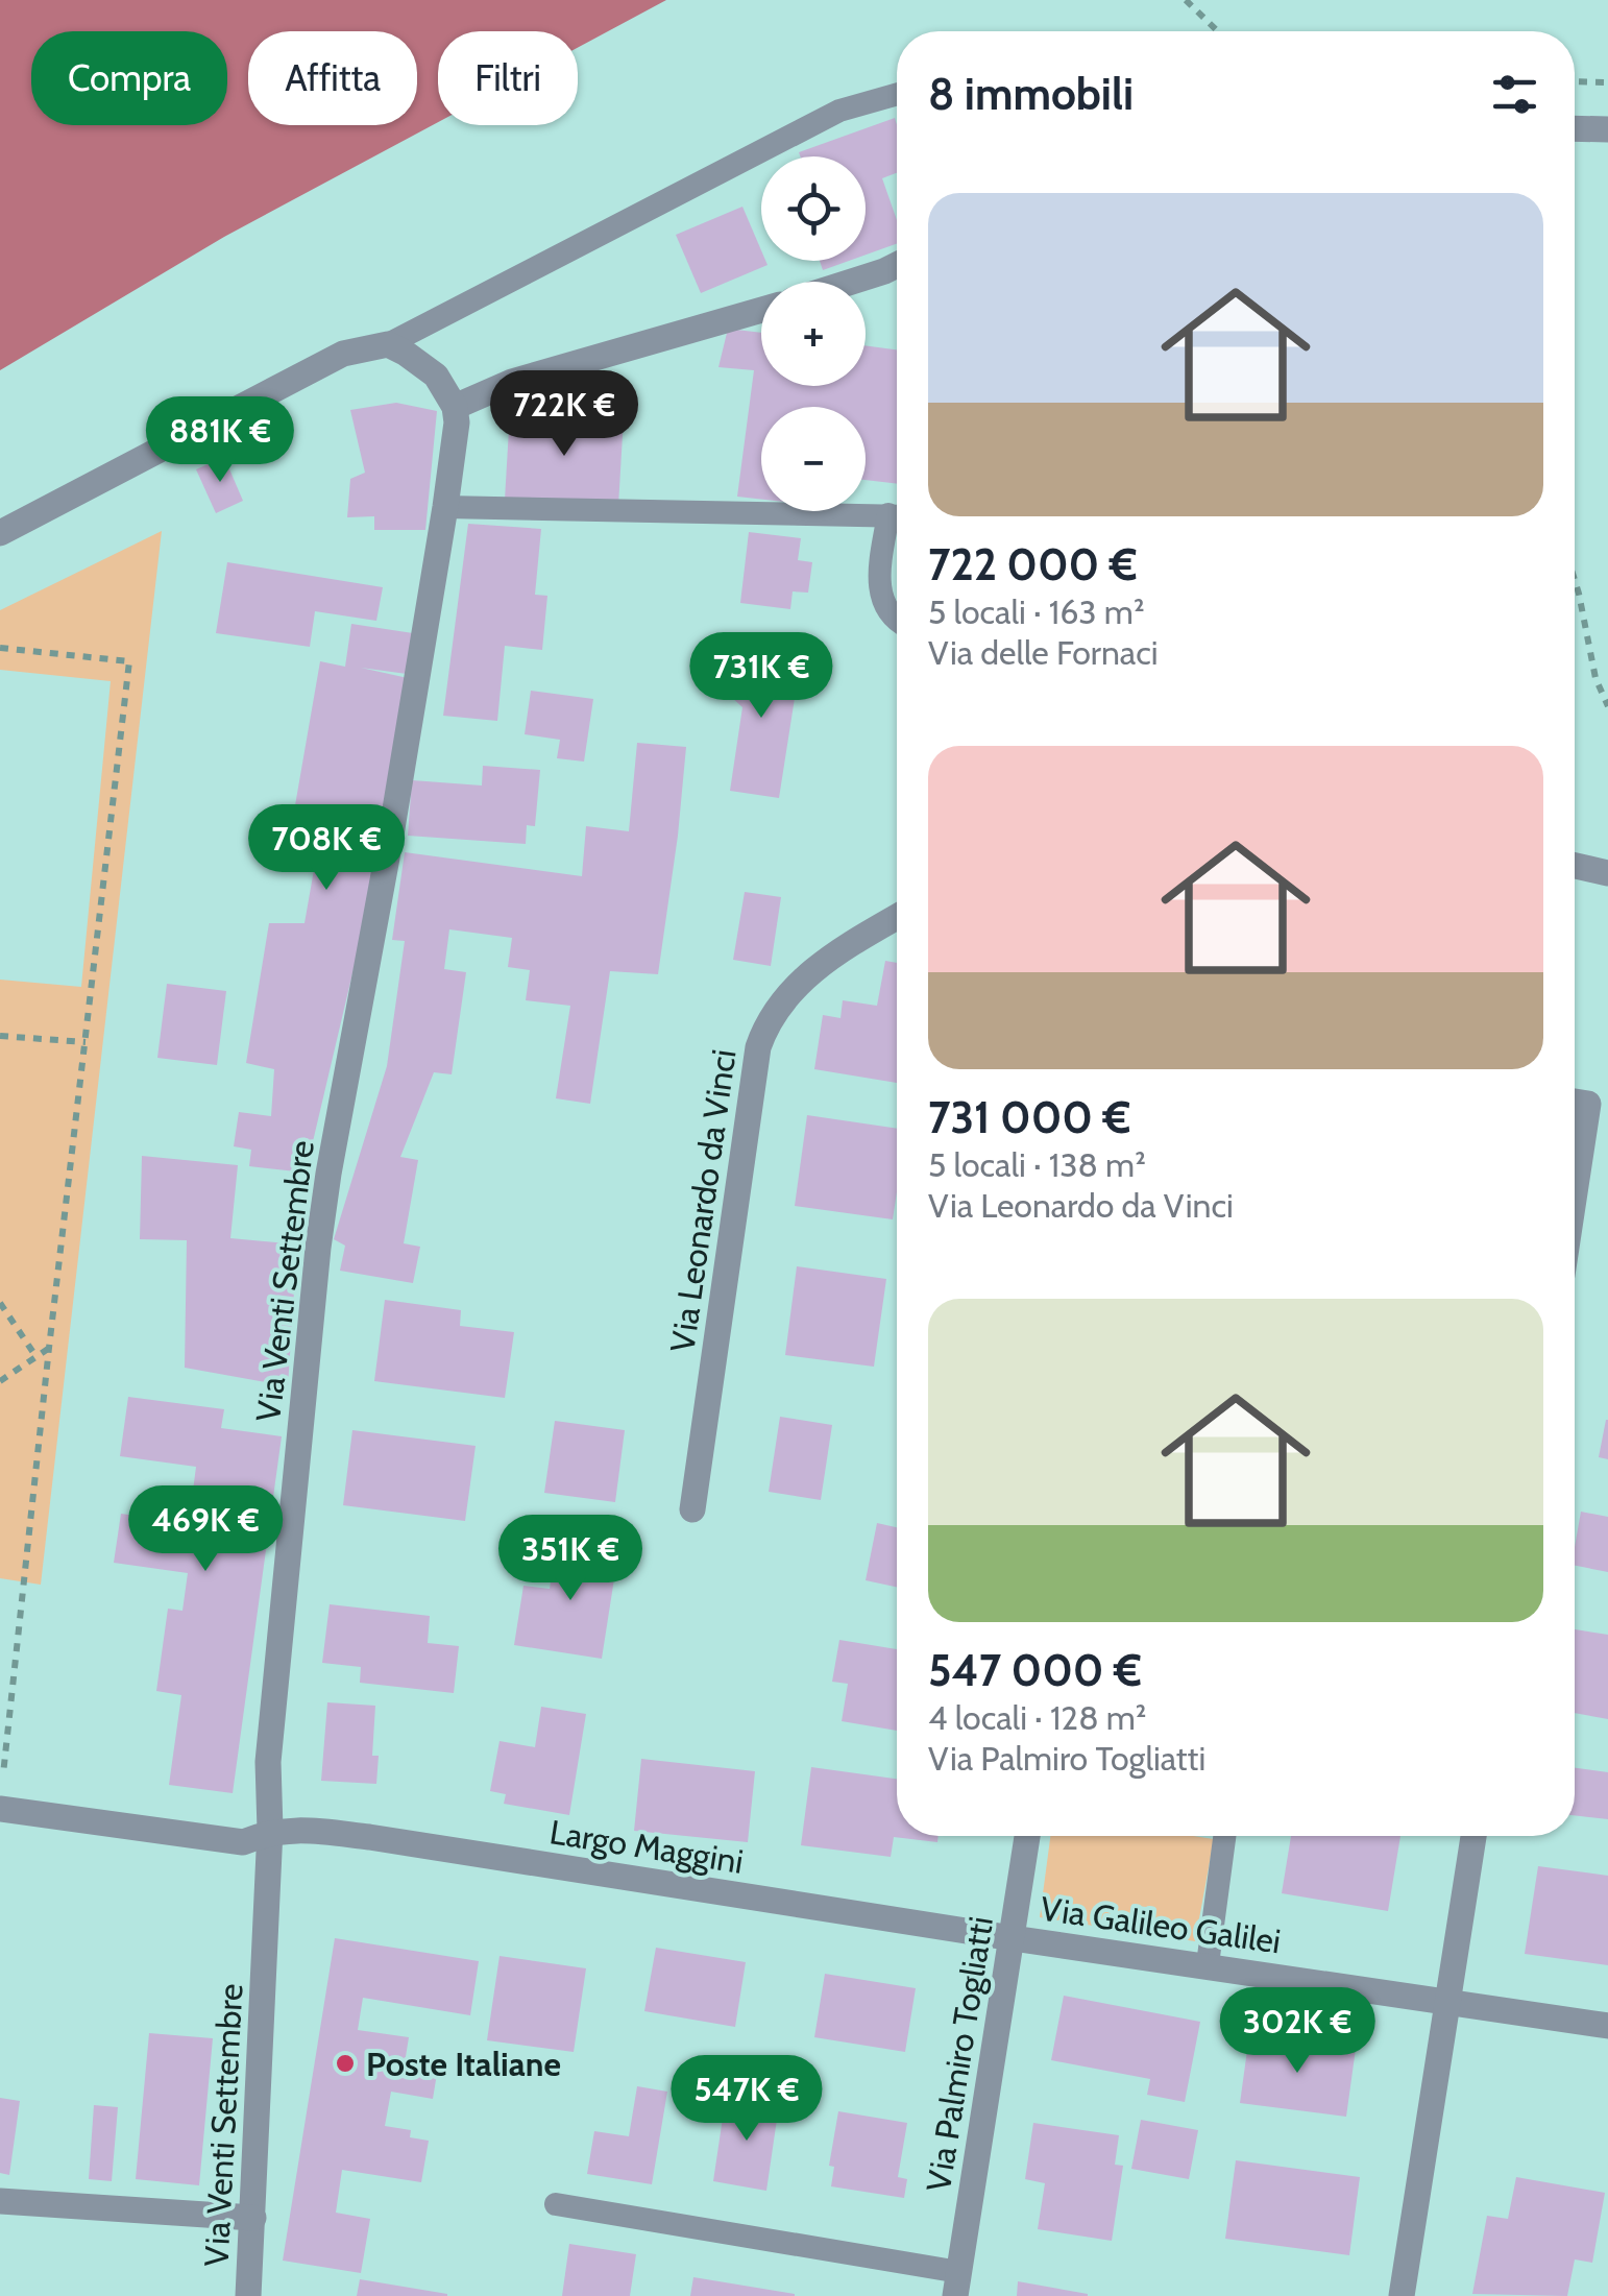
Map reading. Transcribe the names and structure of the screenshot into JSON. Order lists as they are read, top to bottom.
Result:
{
  "streets": {
    "street": [
      "Via Leonardo da Vinci",
      "Via Venti Settembre",
      "Largo Maggini",
      "Via Galileo Galilei",
      "Via Palmiro Togliatti"
    ]
  },
  "crossings": [
    ["Via Venti Settembre", "Largo Maggini"],
    ["Largo Maggini", "Via Galileo Galilei"],
    ["Largo Maggini", "Via Palmiro Togliatti"],
    ["Via Galileo Galilei", "Via Palmiro Togliatti"]
  ],
  "places": ["Poste Italiane"],
  "page": {
    "chip": ["Compra", "Affitta", "Filtri"],
    "heading": "8 immobili",
    "map_buttons": ["+", "−"],
    "list": [
      {
        "name": "722 000 €",
        "note": "5 locali · 163 m² · Via delle Fornaci"
      },
      {
        "name": "731 000 €",
        "note": "5 locali · 138 m² · Via Leonardo da Vinci"
      },
      {
        "name": "547 000 €",
        "note": "4 locali · 128 m² · Via Palmiro Togliatti"
      }
    ],
    "price": [
      "722K €",
      "881K €",
      "731K €",
      "708K €",
      "469K €",
      "351K €",
      "302K €",
      "547K €"
    ]
  }
}
